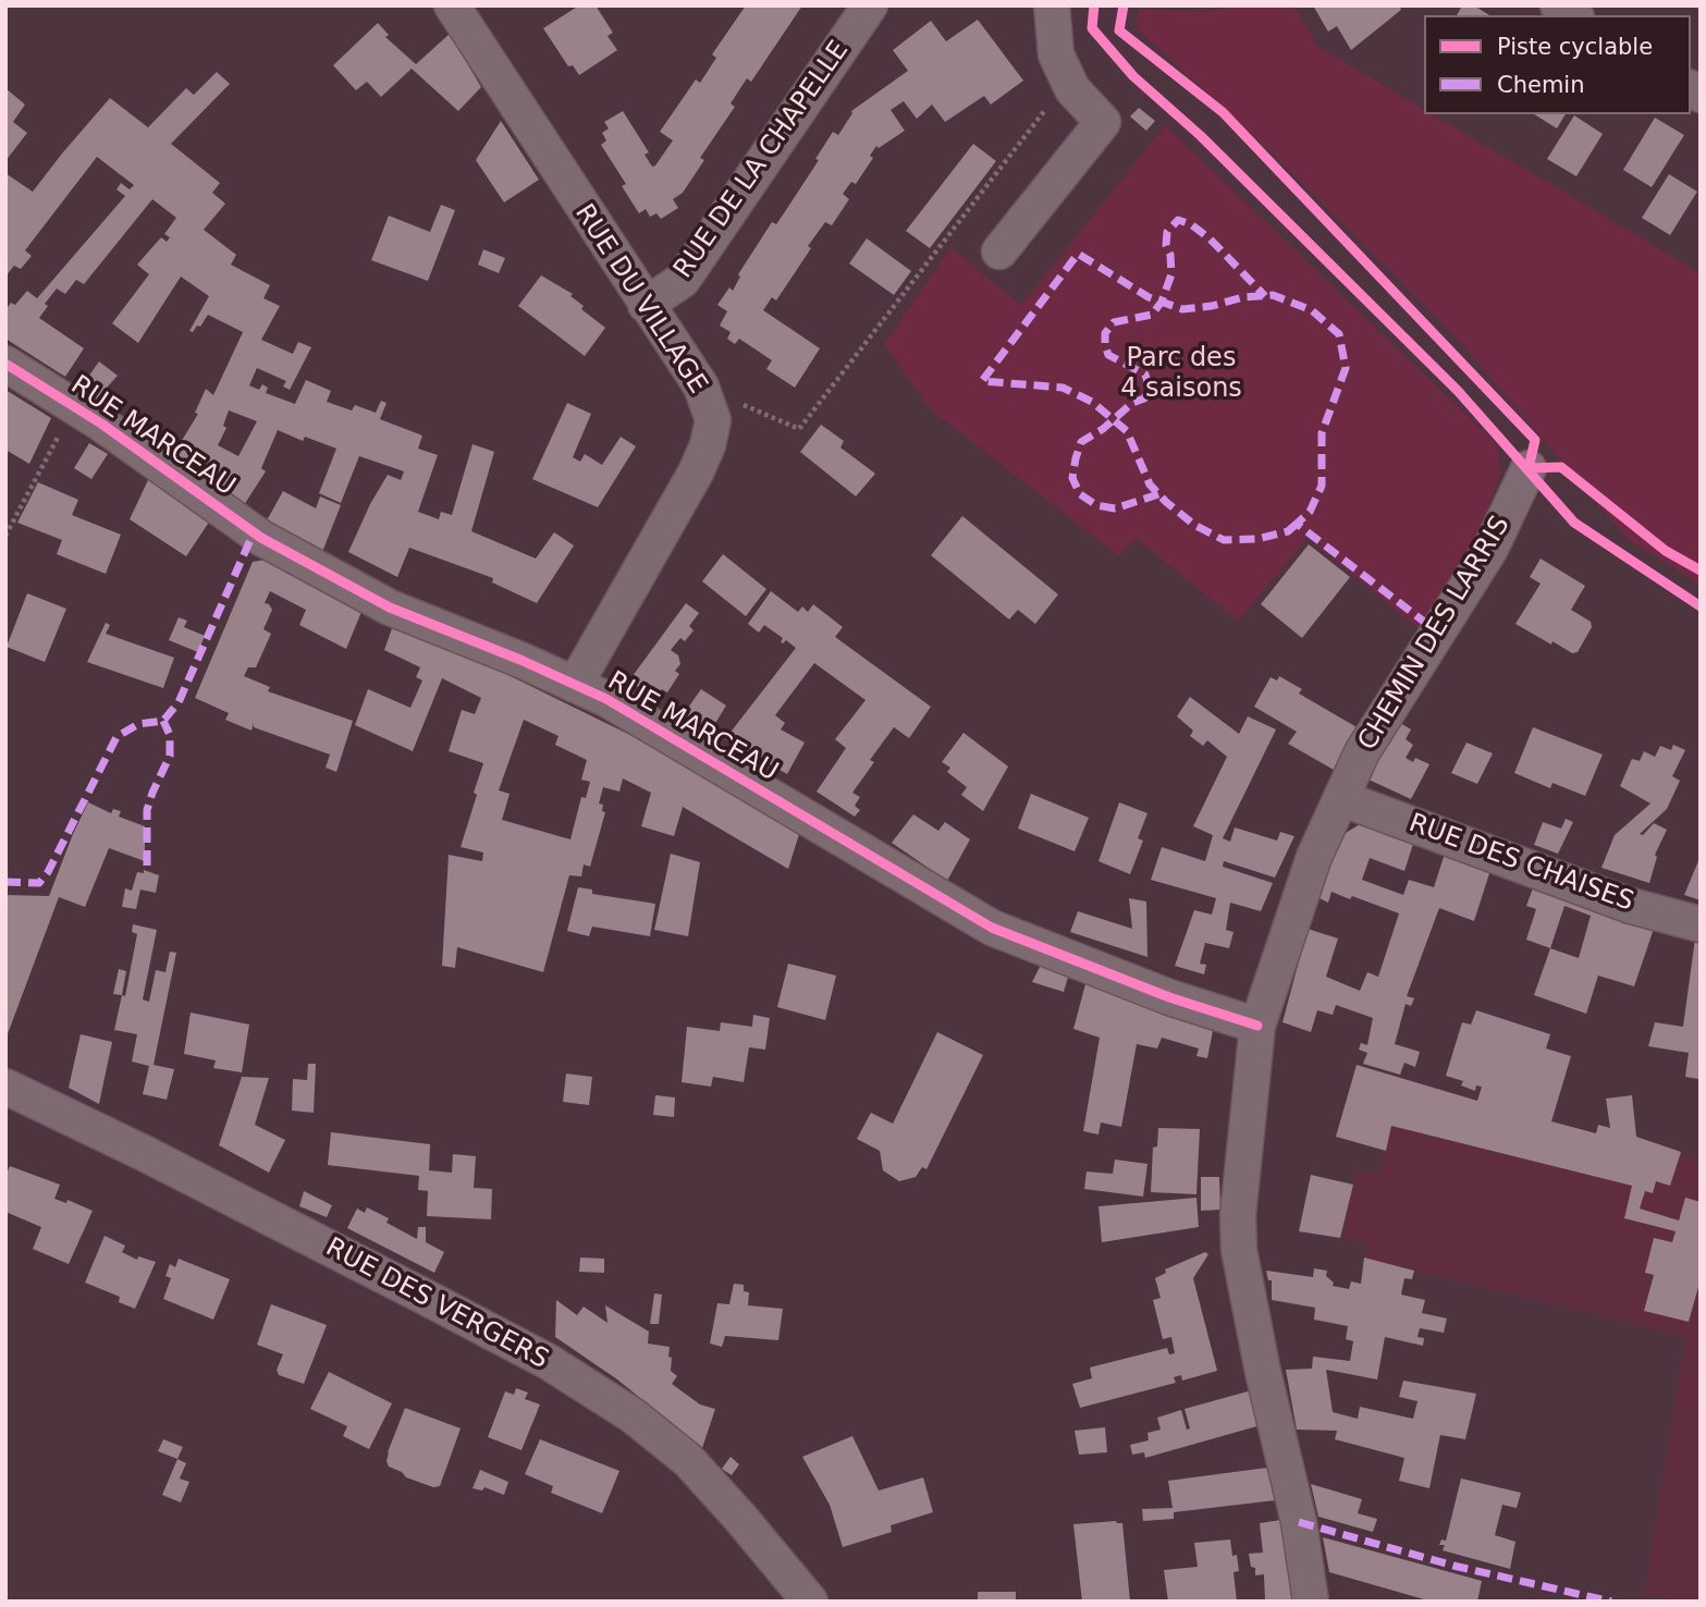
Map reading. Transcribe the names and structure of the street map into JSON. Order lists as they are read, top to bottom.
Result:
{
  "streets": {
    "street": [
      "RUE DE LA CHAPELLE",
      "RUE DU VILLAGE",
      "RUE MARCEAU",
      "CHEMIN DES LARRIS",
      "RUE DES CHAISES",
      "RUE DES VERGERS"
    ]
  },
  "crossings": [
    ["RUE DE LA CHAPELLE", "RUE DU VILLAGE"],
    ["RUE DU VILLAGE", "RUE MARCEAU"],
    ["RUE MARCEAU", "CHEMIN DES LARRIS"],
    ["CHEMIN DES LARRIS", "RUE DES CHAISES"]
  ],
  "parks": ["Parc des 4 saisons"],
  "legend": ["Piste cyclable", "Chemin"]
}
